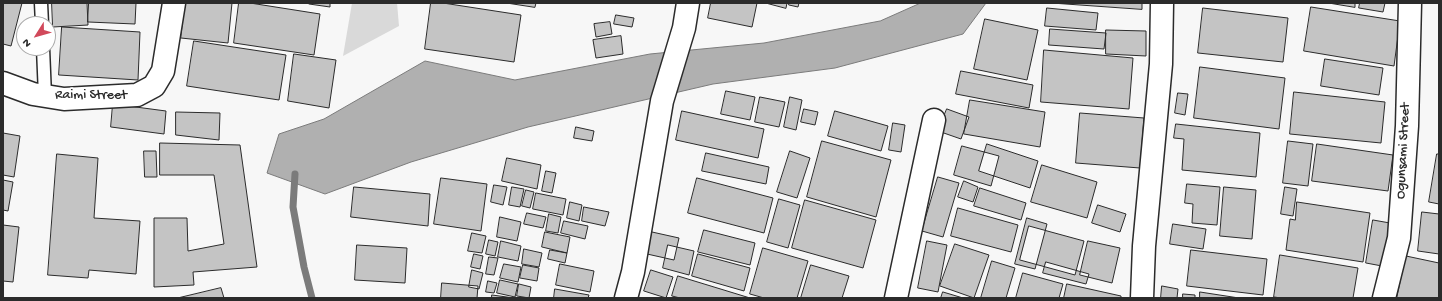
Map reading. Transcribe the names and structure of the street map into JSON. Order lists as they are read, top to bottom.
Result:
{
  "streets": {
    "street": ["Raimi Street", "Ogunsami Street"]
  },
  "north": "bottom left"
}
